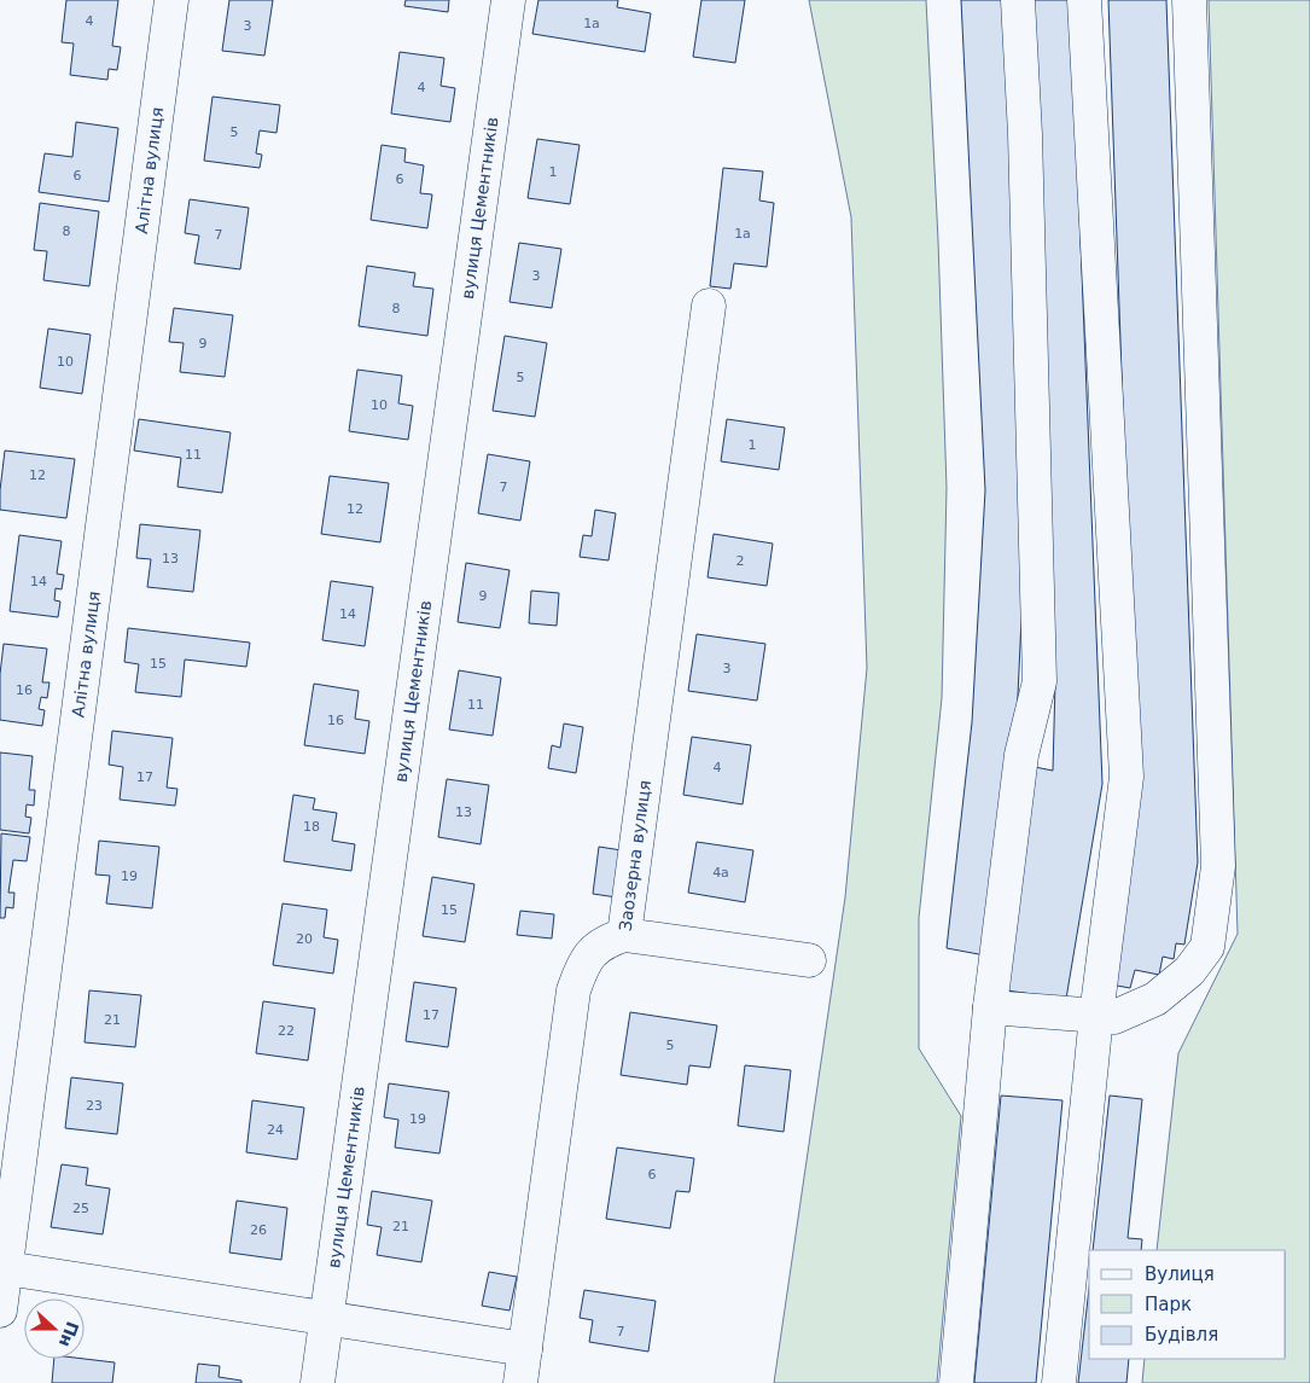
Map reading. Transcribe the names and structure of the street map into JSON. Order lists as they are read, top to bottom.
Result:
{
  "streets": {
    "street": ["Алітна вулиця", "вулиця Цементників", "Заозерна вулиця"]
  },
  "house_numbers": [
    "4",
    "1а",
    "3",
    "4",
    "5",
    "1",
    "6",
    "6",
    "8",
    "1а",
    "7",
    "3",
    "8",
    "9",
    "10",
    "5",
    "10",
    "1",
    "11",
    "12",
    "7",
    "12",
    "13",
    "2",
    "14",
    "9",
    "14",
    "15",
    "3",
    "16",
    "11",
    "16",
    "4",
    "17",
    "13",
    "18",
    "4а",
    "19",
    "15",
    "20",
    "17",
    "21",
    "22",
    "5",
    "23",
    "19",
    "24",
    "6",
    "25",
    "21",
    "26",
    "7"
  ],
  "legend": ["Вулиця", "Парк", "Будівля"],
  "north": "right"
}
